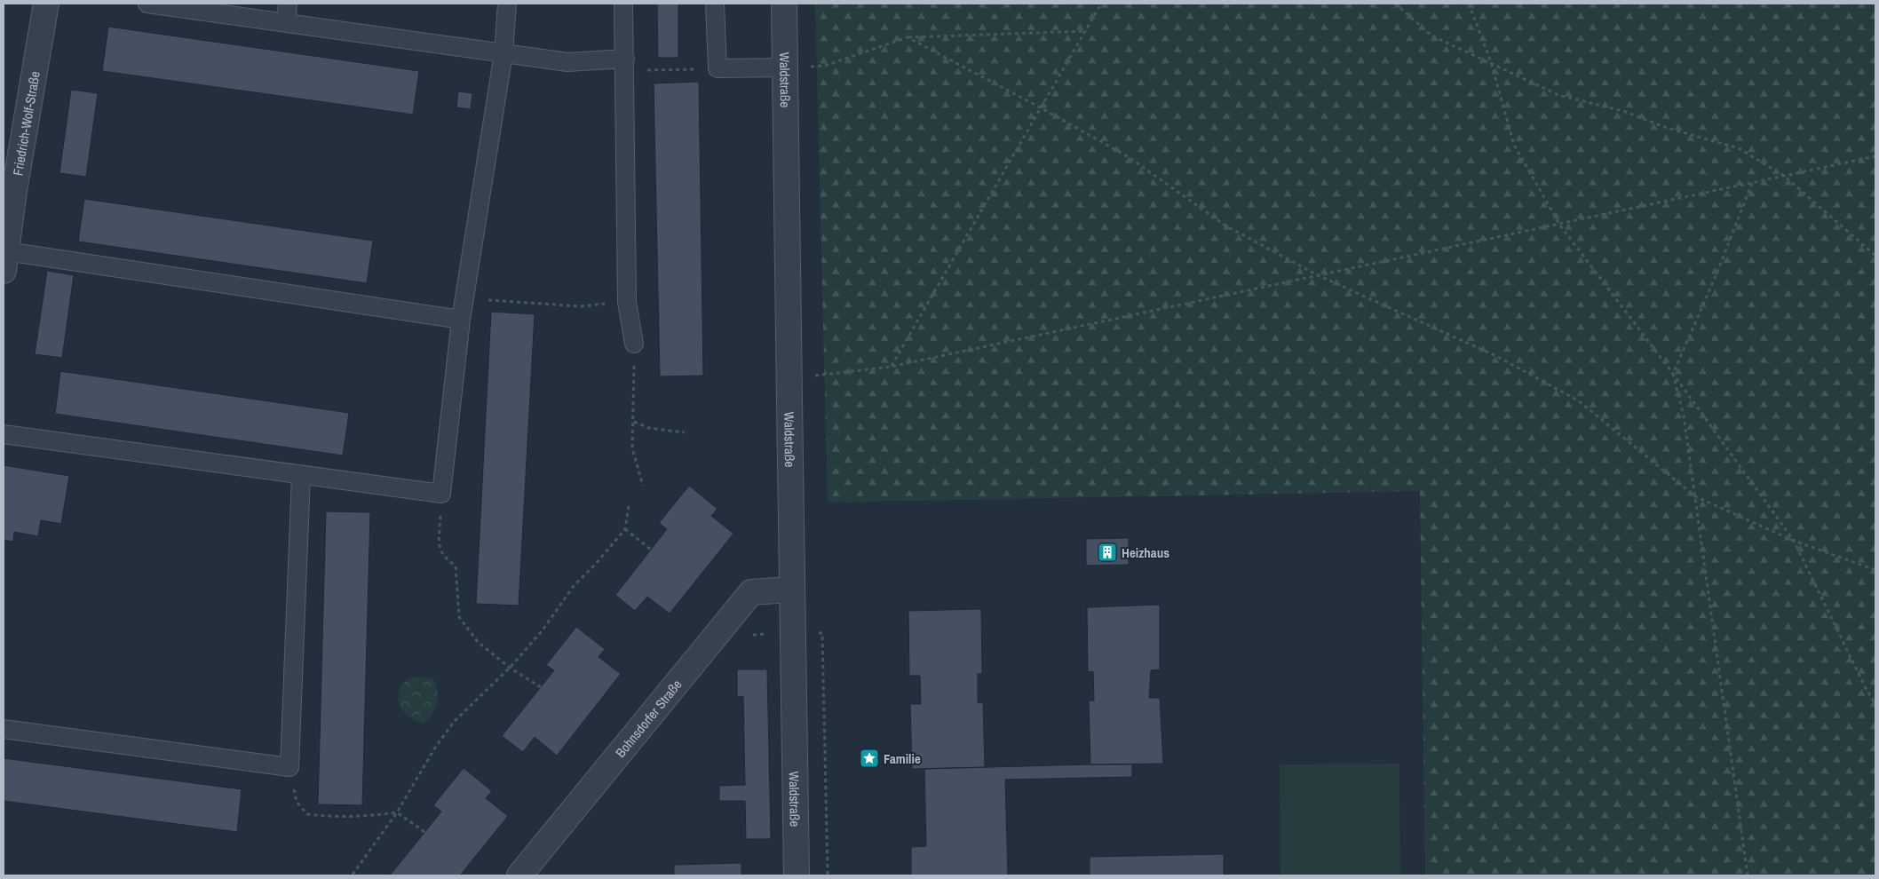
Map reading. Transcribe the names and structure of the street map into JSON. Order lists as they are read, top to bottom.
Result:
{
  "streets": {
    "street": ["Waldstraße", "Friedrich-Wolf-Straße", "Bohnsdorfer Straße"]
  },
  "crossings": [
    ["Waldstraße", "Bohnsdorfer Straße"]
  ],
  "places": {
    "building": ["Heizhaus"],
    "place": ["Familie"]
  }
}
